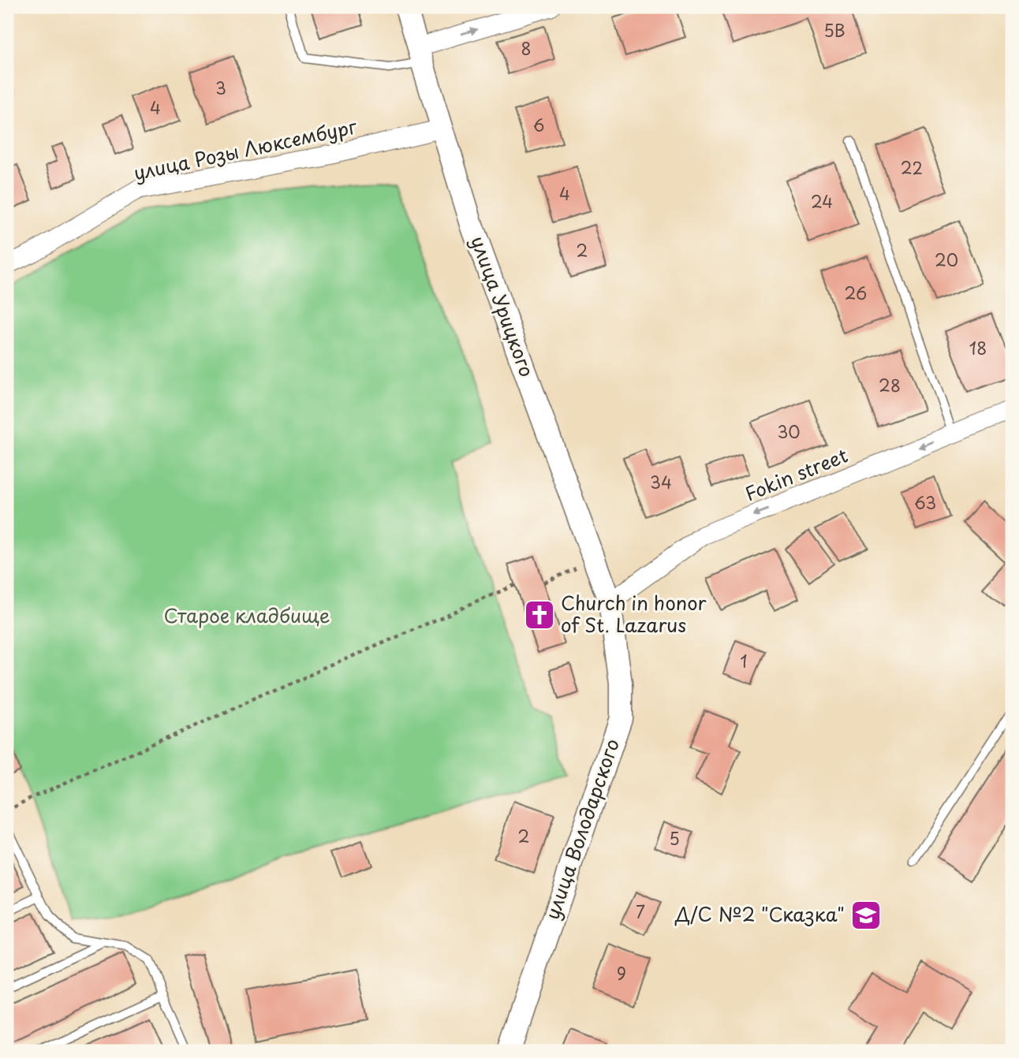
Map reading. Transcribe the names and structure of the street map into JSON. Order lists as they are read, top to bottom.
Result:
{
  "streets": {
    "street": [
      "улица Розы Люксембург",
      "улица Урицкого",
      "Fokin street",
      "улица Володарского"
    ]
  },
  "crossings": [
    ["улица Розы Люксембург", "улица Урицкого"],
    ["улица Урицкого", "Fokin street"],
    ["улица Урицкого", "улица Володарского"],
    ["Fokin street", "улица Володарского"]
  ],
  "one_way": ["Fokin street"],
  "parks": ["Старое кладбище"],
  "places": {
    "church": ["Church in honor of St. Lazarus"],
    "school or university": ["Д/С №2 \"Сказка\""]
  },
  "house_numbers": [
    "5В",
    "8",
    "3",
    "4",
    "6",
    "22",
    "4",
    "24",
    "2",
    "20",
    "26",
    "18",
    "28",
    "30",
    "34",
    "63",
    "1",
    "2",
    "5",
    "7",
    "9"
  ]
}
